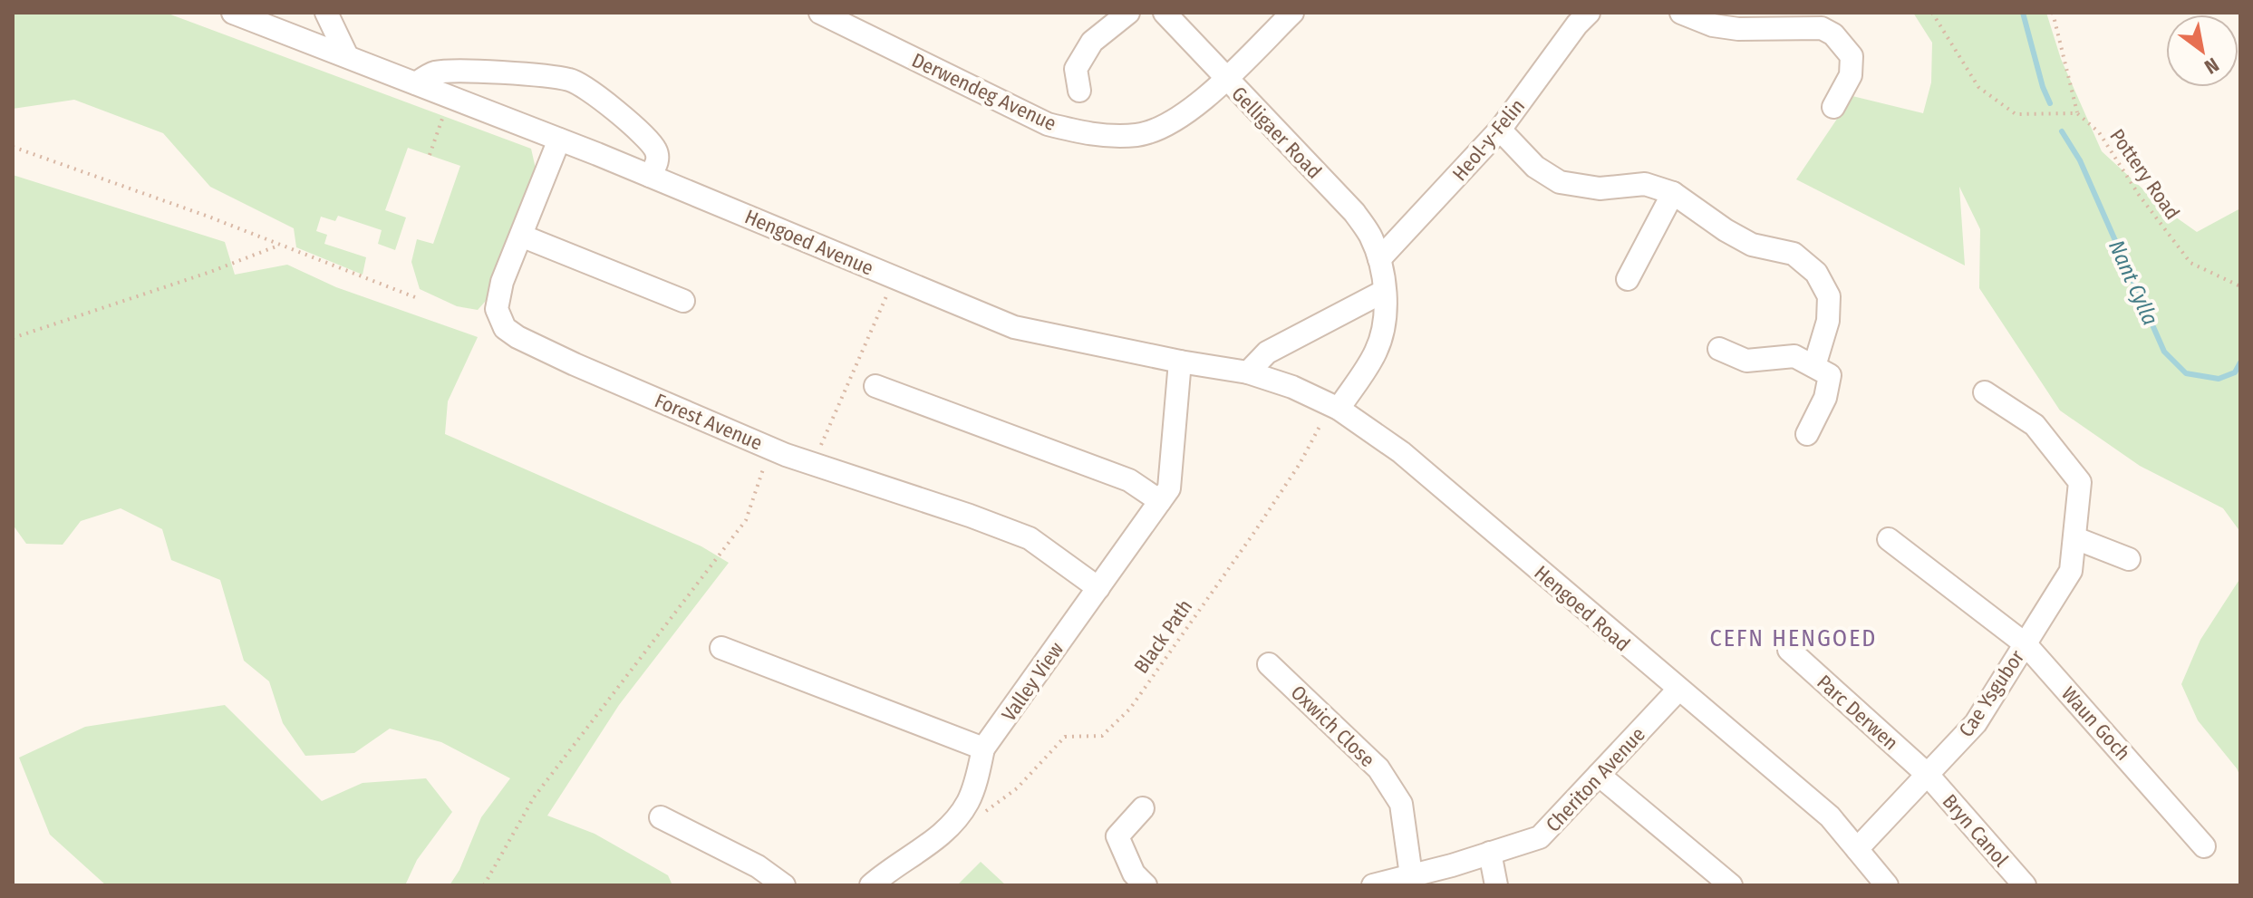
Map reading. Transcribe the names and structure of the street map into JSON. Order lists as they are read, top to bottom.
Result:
{
  "streets": {
    "street": [
      "Derwendeg Avenue",
      "Gelligaer Road",
      "Heol-y-Felin",
      "Hengoed Avenue",
      "Forest Avenue",
      "Hengoed Road",
      "Valley View",
      "Cae Ysgubor",
      "Parc Derwen",
      "Waun Goch",
      "Oxwich Close",
      "Cheriton Avenue",
      "Bryn Canol"
    ],
    "path": ["Pottery Road", "Black Path"]
  },
  "crossings": [
    ["Derwendeg Avenue", "Gelligaer Road"],
    ["Gelligaer Road", "Heol-y-Felin"],
    ["Gelligaer Road", "Hengoed Road"],
    ["Gelligaer Road", "Black Path"],
    ["Hengoed Avenue", "Forest Avenue"],
    ["Hengoed Avenue", "Hengoed Road"],
    ["Hengoed Avenue", "Valley View"],
    ["Forest Avenue", "Valley View"],
    ["Hengoed Road", "Black Path"],
    ["Hengoed Road", "Cae Ysgubor"],
    ["Hengoed Road", "Cheriton Avenue"],
    ["Cae Ysgubor", "Parc Derwen"],
    ["Cae Ysgubor", "Waun Goch"],
    ["Cae Ysgubor", "Bryn Canol"],
    ["Parc Derwen", "Bryn Canol"],
    ["Oxwich Close", "Cheriton Avenue"]
  ],
  "districts": ["CEFN HENGOED"],
  "water": ["Nant Cylla"],
  "north": "bottom right"
}
